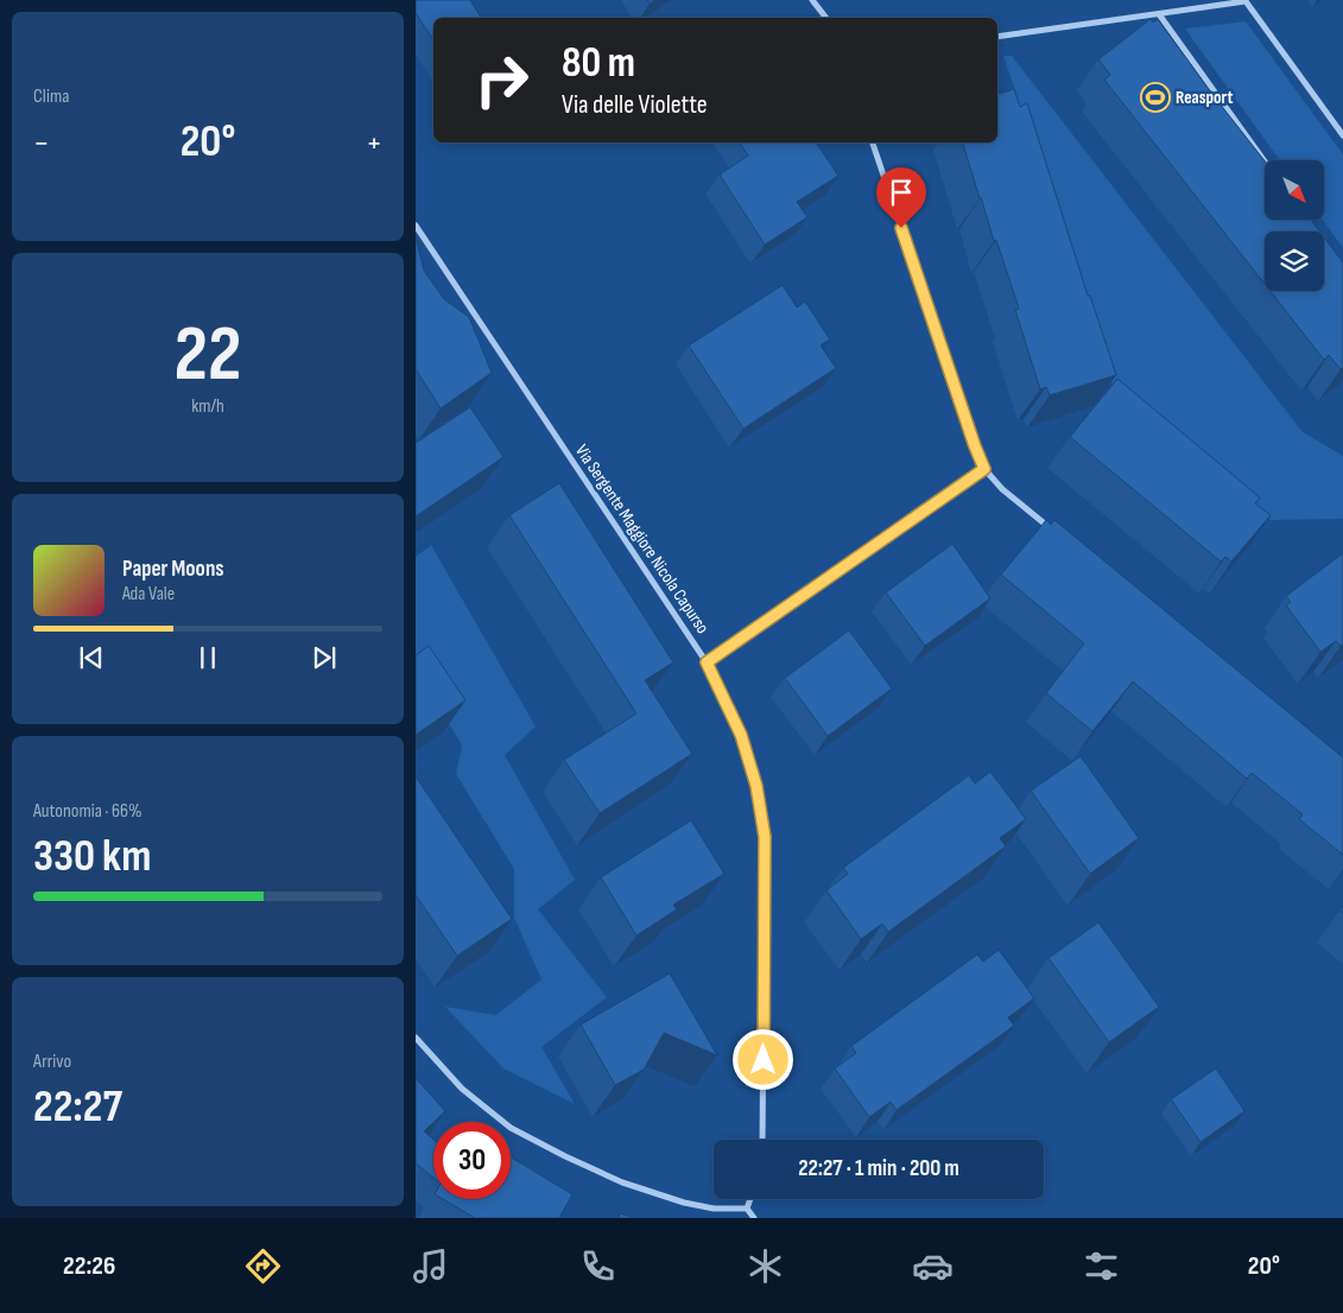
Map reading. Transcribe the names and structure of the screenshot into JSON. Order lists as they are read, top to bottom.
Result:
{
  "streets": {
    "street": ["Via Sergente Maggiore Nicola Capurso"]
  },
  "places": {
    "sports": ["Reasport"]
  },
  "north": "bottom right",
  "page": {
    "tile": [
      "Clima",
      ["22", "km/h"],
      ["Autonomia · 66%", "330 km"],
      ["Arrivo", "22:27"]
    ],
    "turn": ["80 m", "Via delle Violette"],
    "heat": ["−", "20°", "+"],
    "song": ["Paper Moons", "Ada Vale"],
    "limit": "30",
    "trip": "22:27 · 1 min · 200 m",
    "tabs": ["22:26", "20°"]
  }
}
